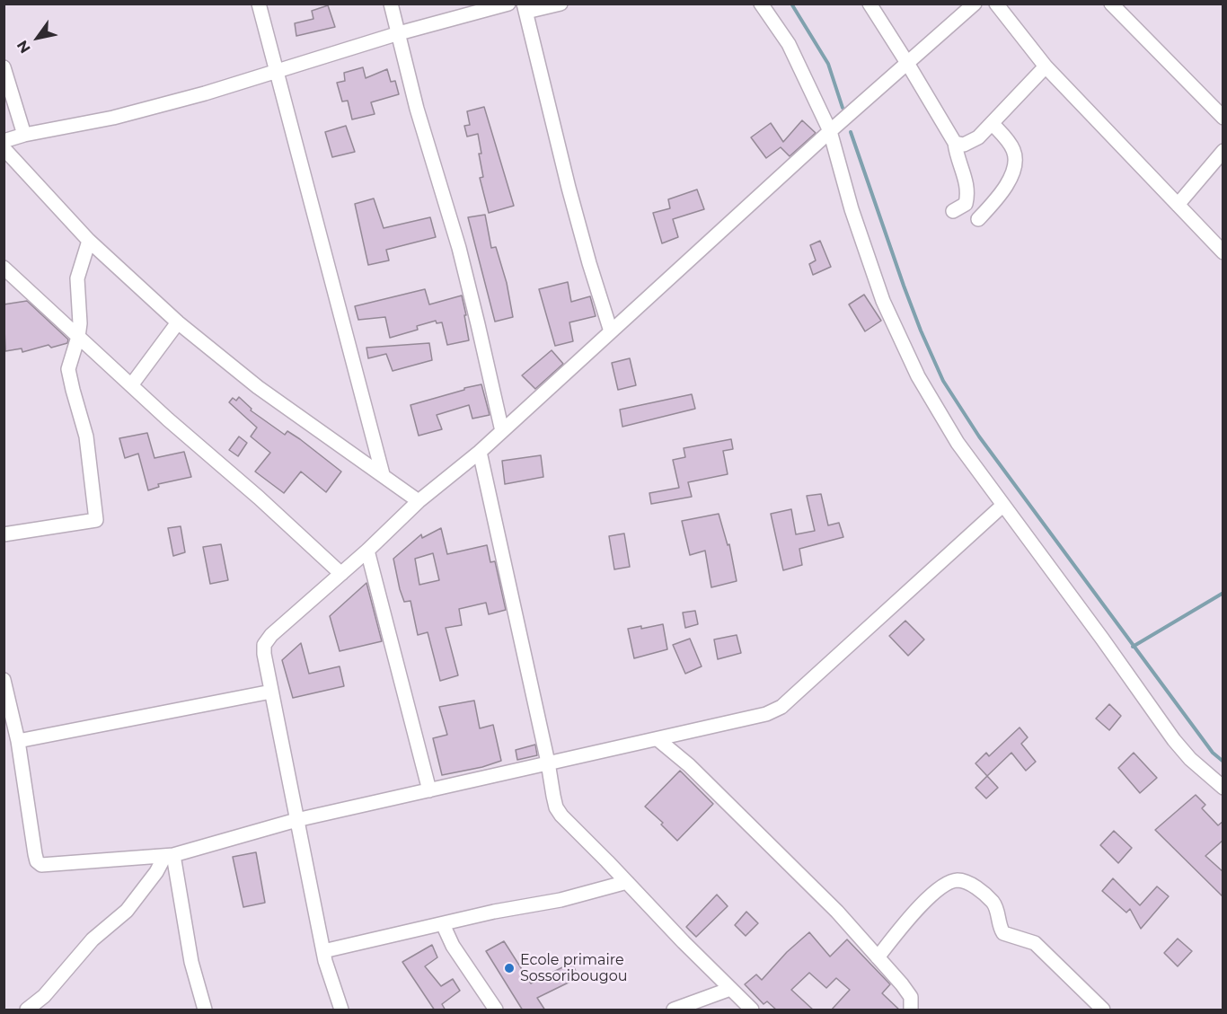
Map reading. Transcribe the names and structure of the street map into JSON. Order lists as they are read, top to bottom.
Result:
{
  "places": ["Ecole primaire Sossoribougou"],
  "north": "bottom left"
}
